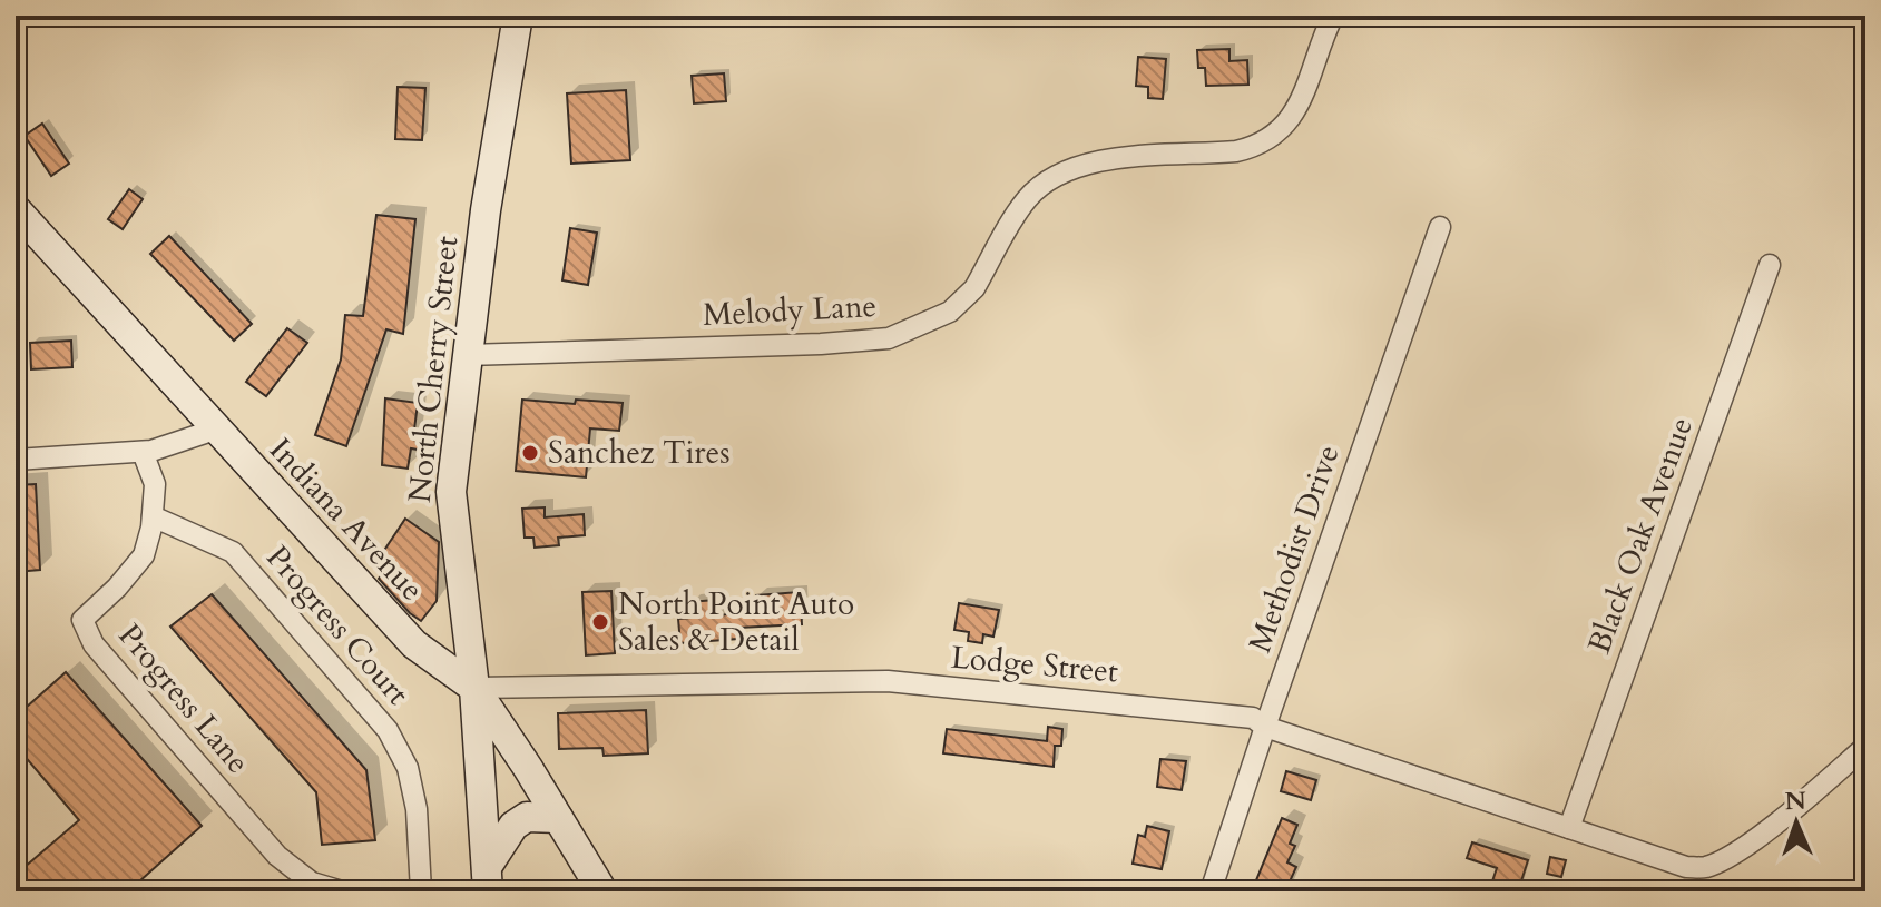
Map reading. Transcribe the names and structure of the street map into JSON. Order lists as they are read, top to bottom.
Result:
{
  "streets": {
    "main road": ["North Cherry Street", "Indiana Avenue"],
    "street": [
      "Melody Lane",
      "Black Oak Avenue",
      "Methodist Drive",
      "Progress Court",
      "Lodge Street",
      "Progress Lane"
    ]
  },
  "crossings": [
    ["Melody Lane", "North Cherry Street"],
    ["North Cherry Street", "Indiana Avenue"],
    ["North Cherry Street", "Lodge Street"],
    ["Indiana Avenue", "Lodge Street"],
    ["Black Oak Avenue", "Lodge Street"],
    ["Methodist Drive", "Lodge Street"],
    ["Progress Court", "Progress Lane"]
  ],
  "places": ["Sanchez Tires", "North Point Auto Sales & Detail"],
  "north": "top"
}
